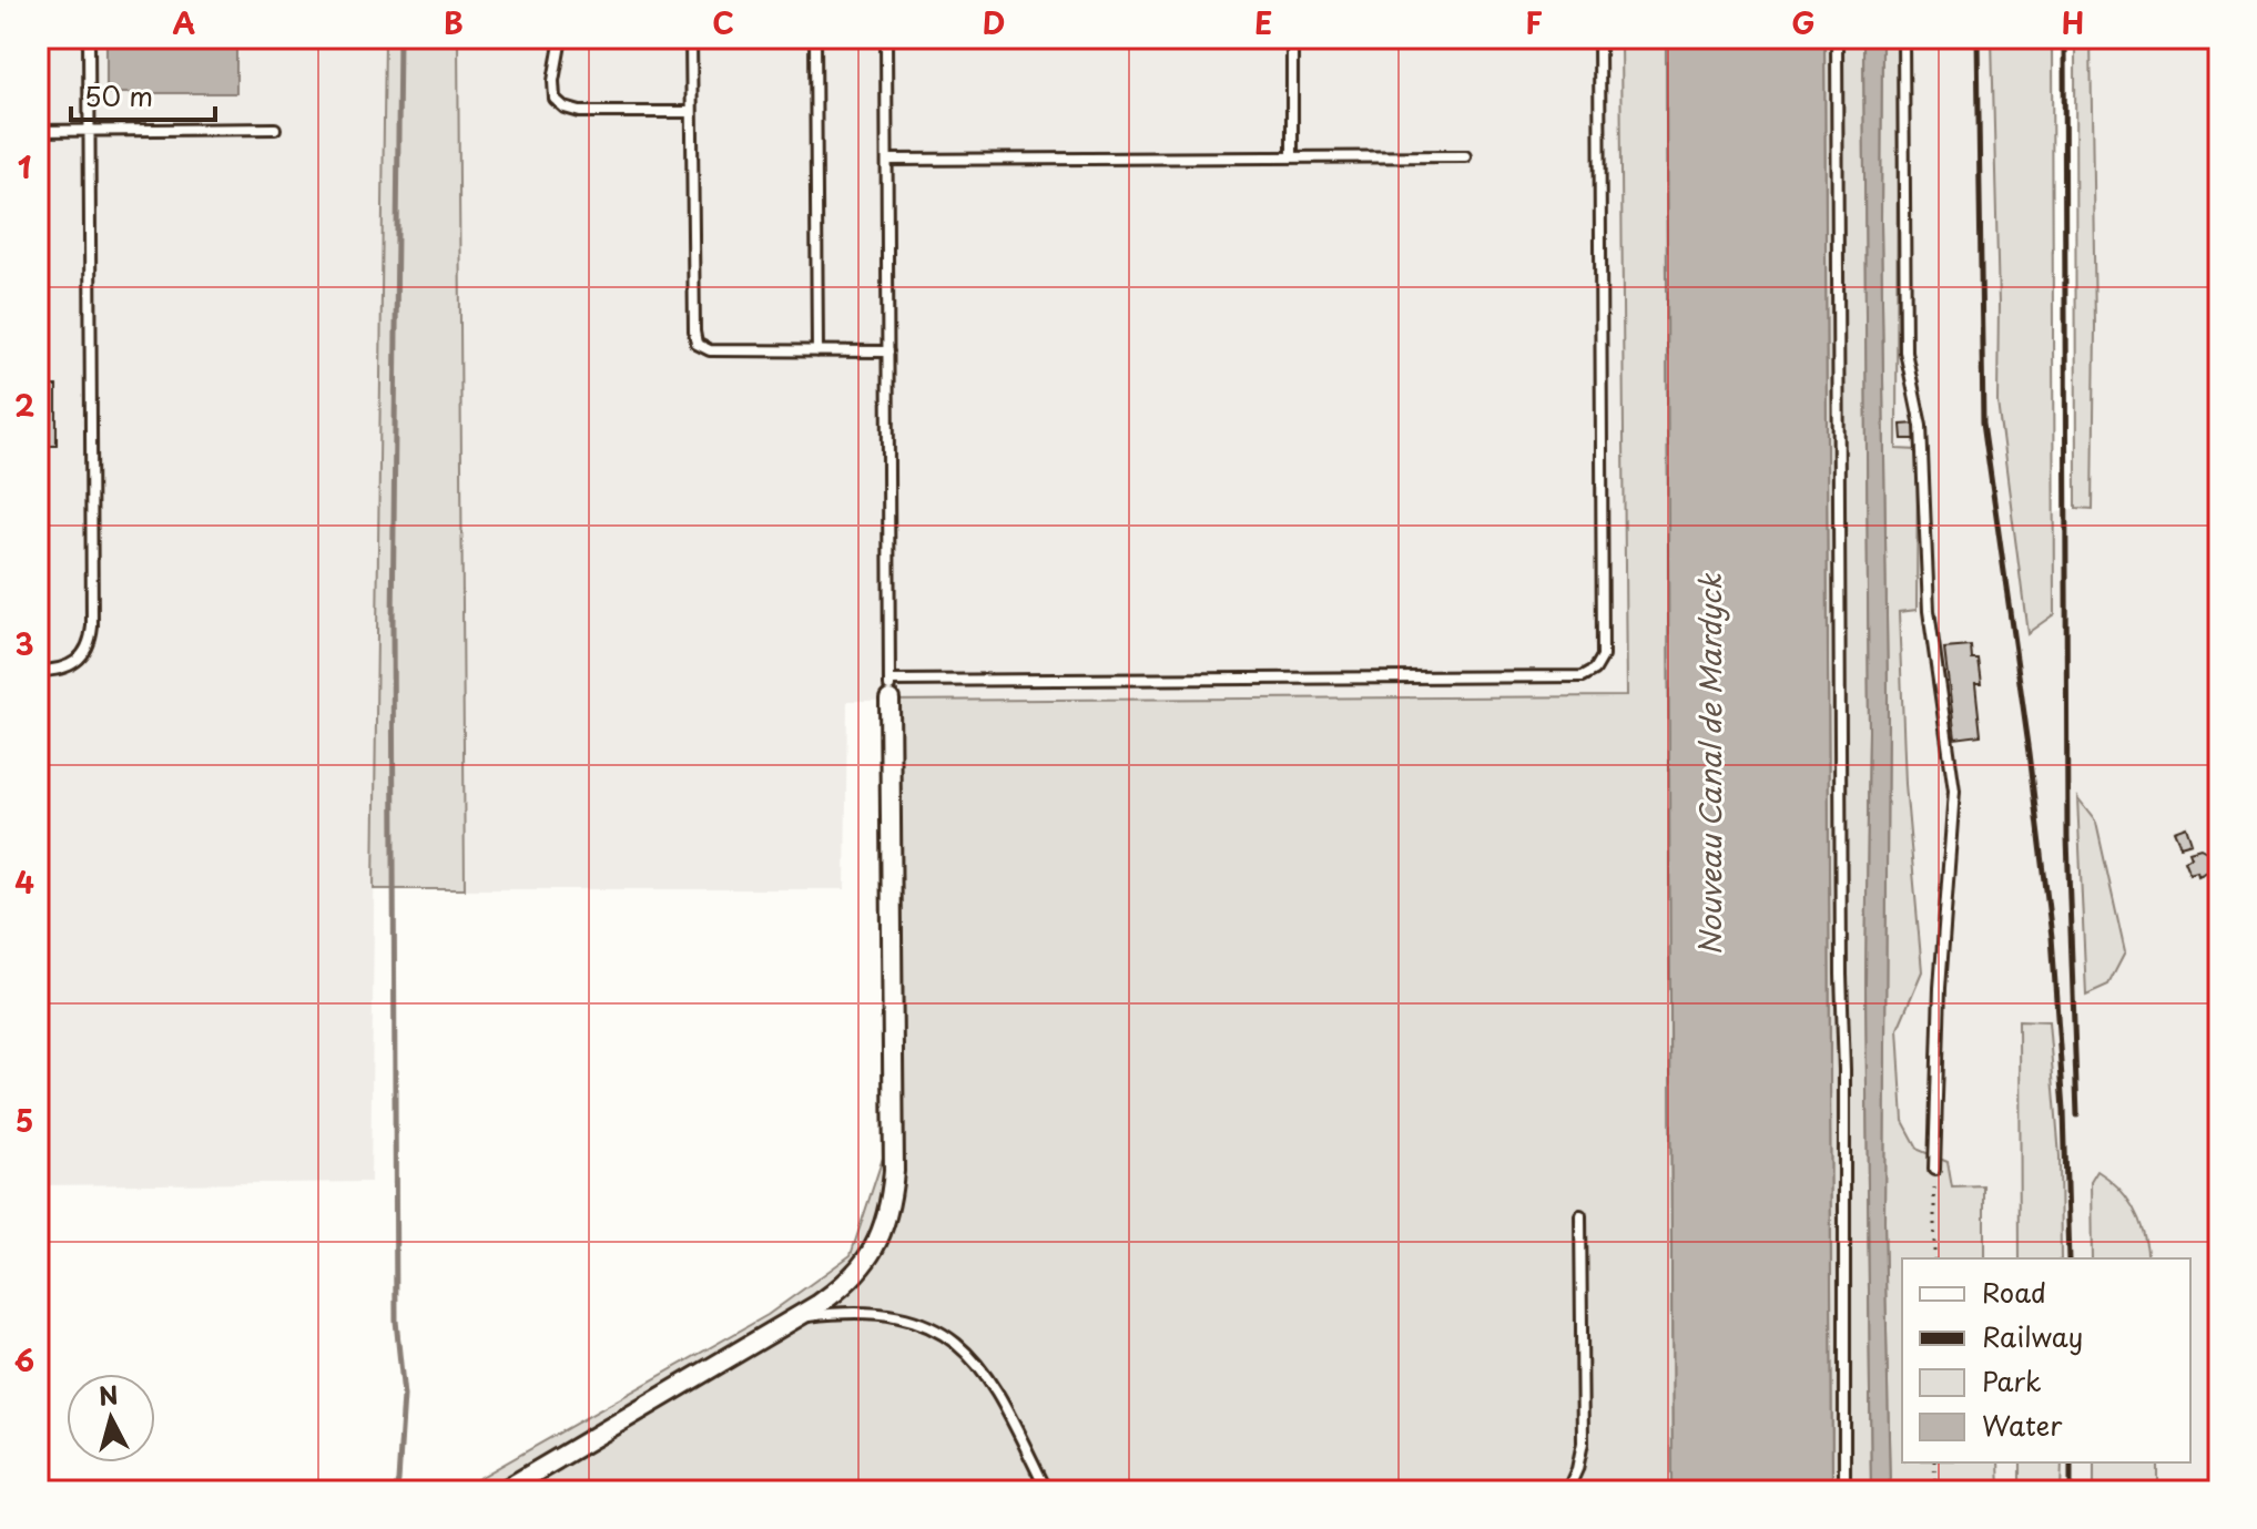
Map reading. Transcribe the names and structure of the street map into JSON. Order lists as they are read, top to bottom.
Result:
{
  "water": ["Nouveau Canal de Mardyck"],
  "legend": [
    "Road",
    "Railway",
    "Park",
    "Water"
  ],
  "scale_bar": "50 m",
  "north": "top",
  "grid": {
    "columns": [
      "A",
      "B",
      "C",
      "D",
      "E",
      "F",
      "G",
      "H"
    ],
    "rows": [
      "1",
      "2",
      "3",
      "4",
      "5",
      "6"
    ]
  }
}
